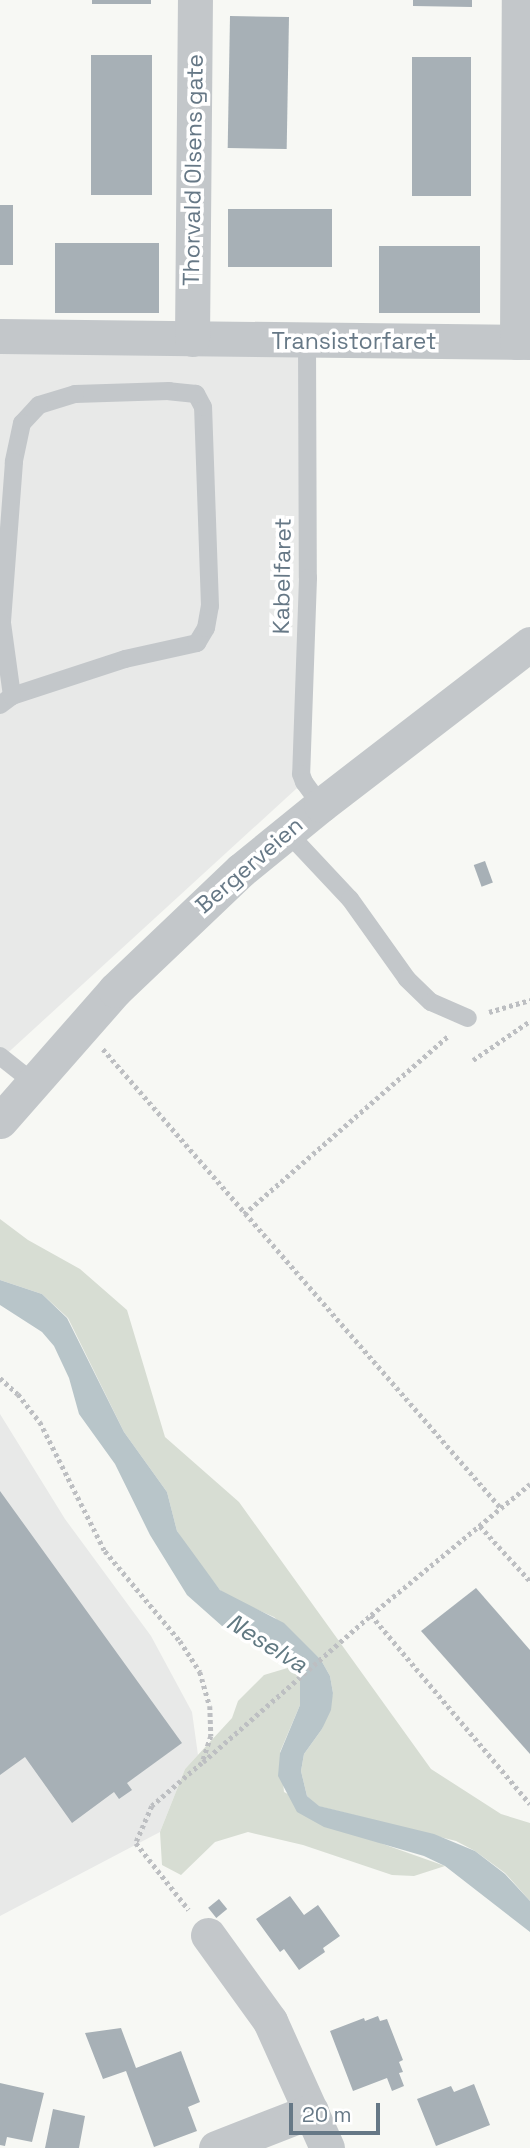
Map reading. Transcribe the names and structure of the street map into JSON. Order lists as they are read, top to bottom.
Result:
{
  "streets": {
    "street": ["Thorvald Olsens gate", "Transistorfaret", "Bergerveien"],
    "lane": ["Kabelfaret"]
  },
  "crossings": [
    ["Thorvald Olsens gate", "Transistorfaret"],
    ["Transistorfaret", "Kabelfaret"],
    ["Kabelfaret", "Bergerveien"]
  ],
  "water": ["Neselva"],
  "scale_bar": "20 m"
}
